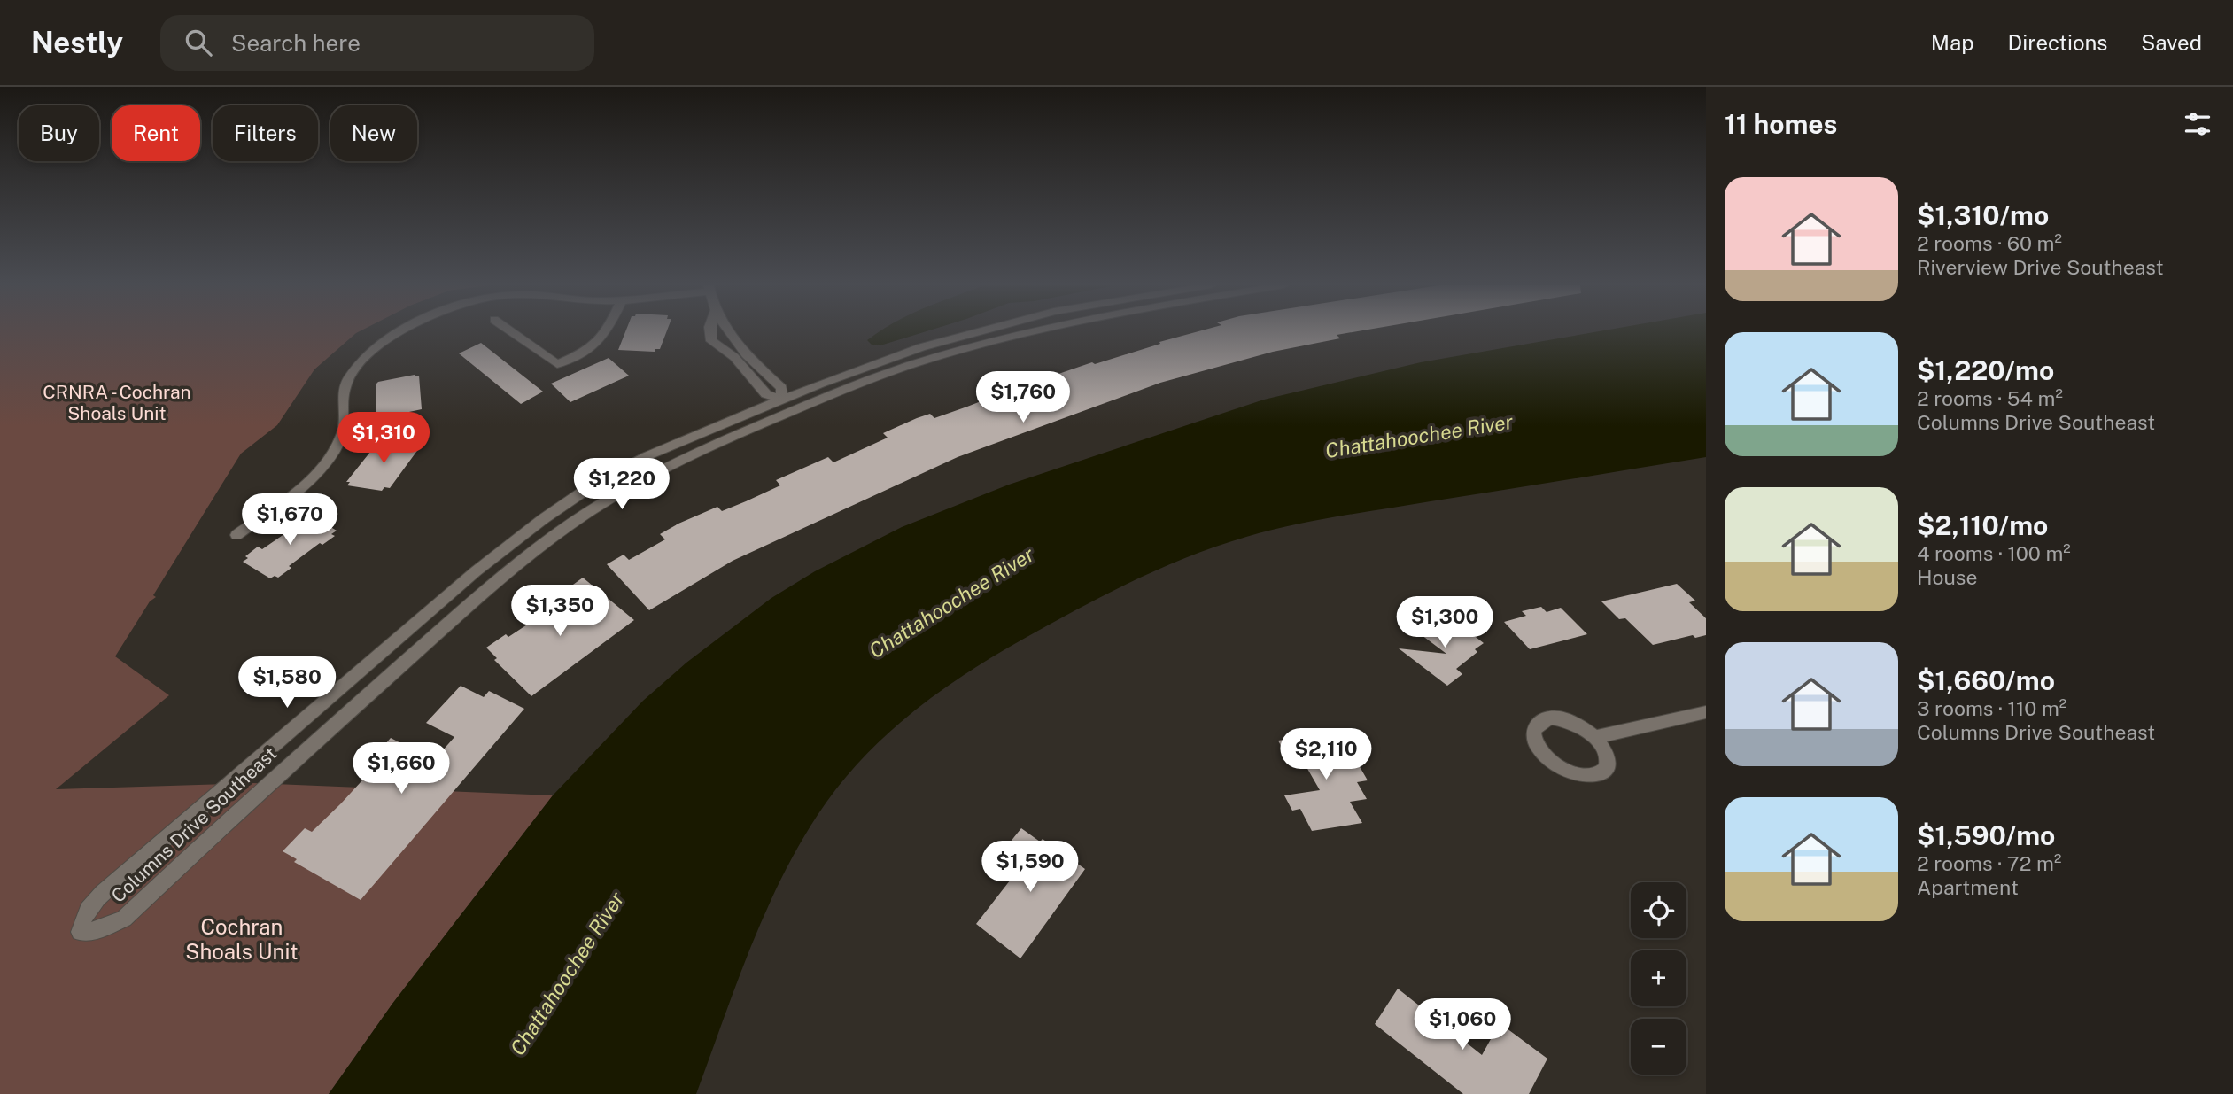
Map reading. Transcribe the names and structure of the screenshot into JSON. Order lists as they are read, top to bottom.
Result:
{
  "streets": {
    "street": ["Columns Drive Southeast"]
  },
  "water": ["Chattahoochee River"],
  "parks": ["CRNRA - Cochran Shoals Unit", "Cochran Shoals Unit"],
  "page": {
    "header": "Nestly",
    "search": "Search here",
    "nav": ["Map", "Directions", "Saved"],
    "heading": "11 homes",
    "chip": [
      "Buy",
      "Rent",
      "Filters",
      "New"
    ],
    "list": [
      {
        "name": "$1,310/mo",
        "note": "2 rooms · 60 m² · Riverview Drive Southeast"
      },
      {
        "name": "$1,220/mo",
        "note": "2 rooms · 54 m² · Columns Drive Southeast"
      },
      {
        "name": "$2,110/mo",
        "note": "4 rooms · 100 m² · House"
      },
      {
        "name": "$1,660/mo",
        "note": "3 rooms · 110 m² · Columns Drive Southeast"
      },
      {
        "name": "$1,590/mo",
        "note": "2 rooms · 72 m² · Apartment"
      }
    ],
    "price": [
      "$1,760",
      "$1,310",
      "$1,220",
      "$1,670",
      "$1,350",
      "$1,300",
      "$1,580",
      "$2,110",
      "$1,660",
      "$1,590",
      "$1,060"
    ],
    "map_buttons": ["+", "−"]
  }
}
